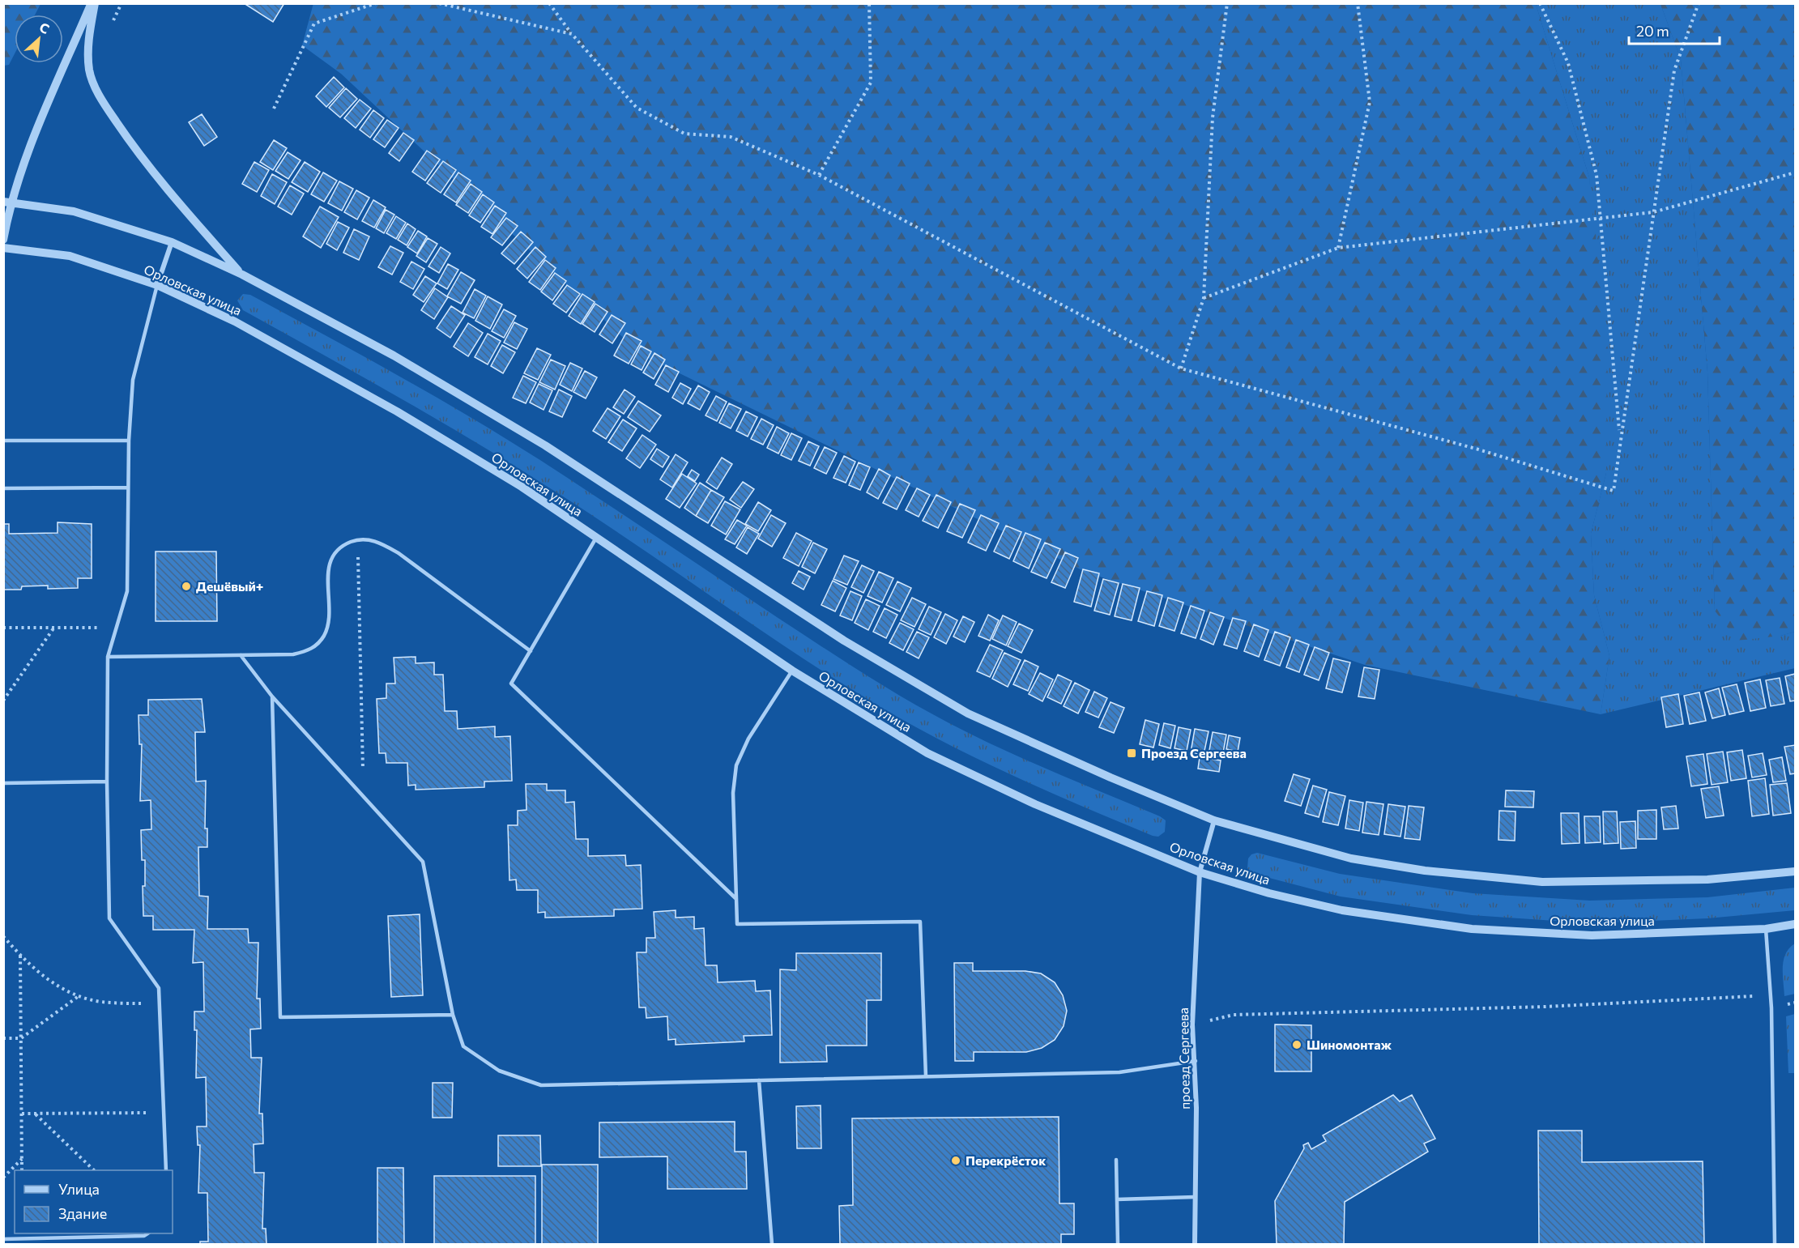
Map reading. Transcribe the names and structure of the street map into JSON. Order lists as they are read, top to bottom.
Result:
{
  "streets": {
    "street": ["Орловская улица", "проезд Сергеева"]
  },
  "crossings": [
    ["Орловская улица", "проезд Сергеева"]
  ],
  "places": {
    "other": ["Дешёвый+", "Шиномонтаж", "Перекрёсток"],
    "transit": ["Проезд Сергеева"]
  },
  "legend": ["Улица", "Здание"],
  "scale_bar": "20 m",
  "north": "top right"
}
